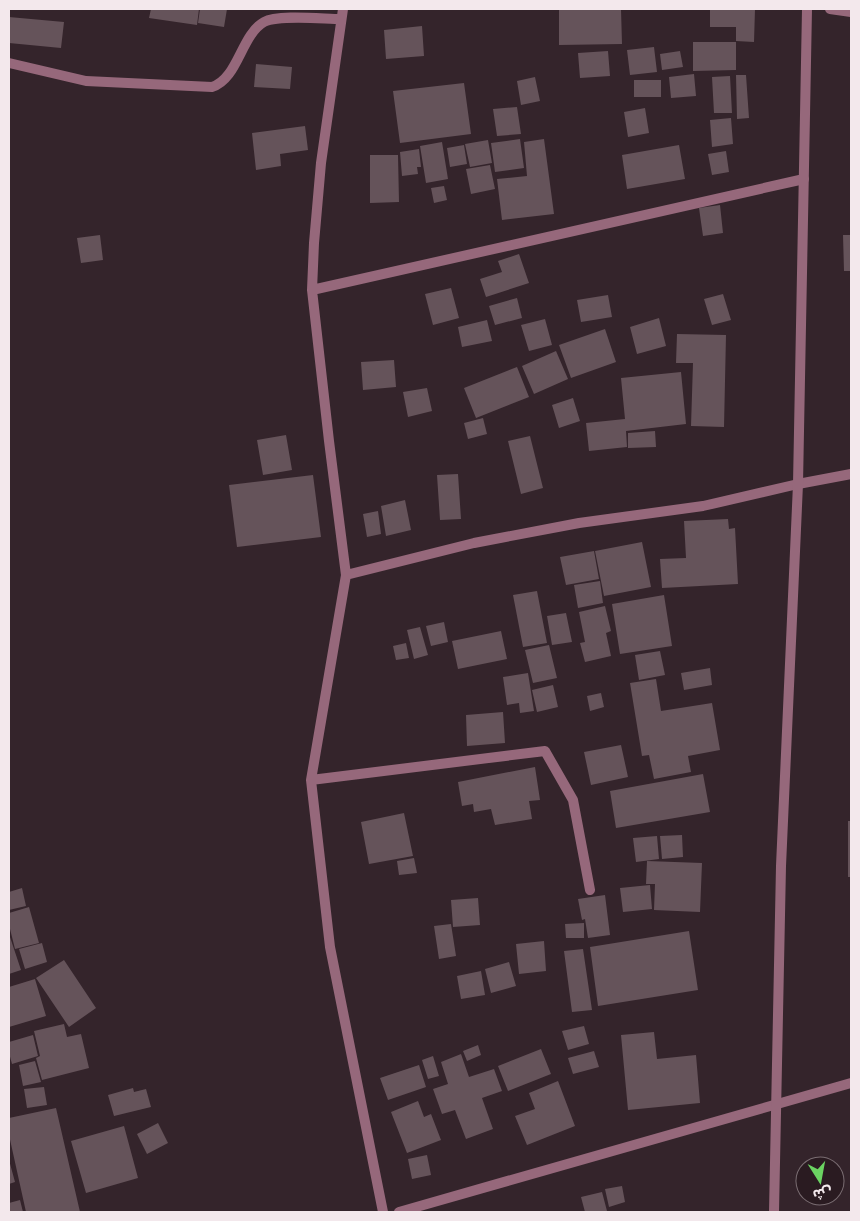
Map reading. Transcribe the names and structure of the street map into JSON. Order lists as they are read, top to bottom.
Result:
{
  "north": "bottom"
}
